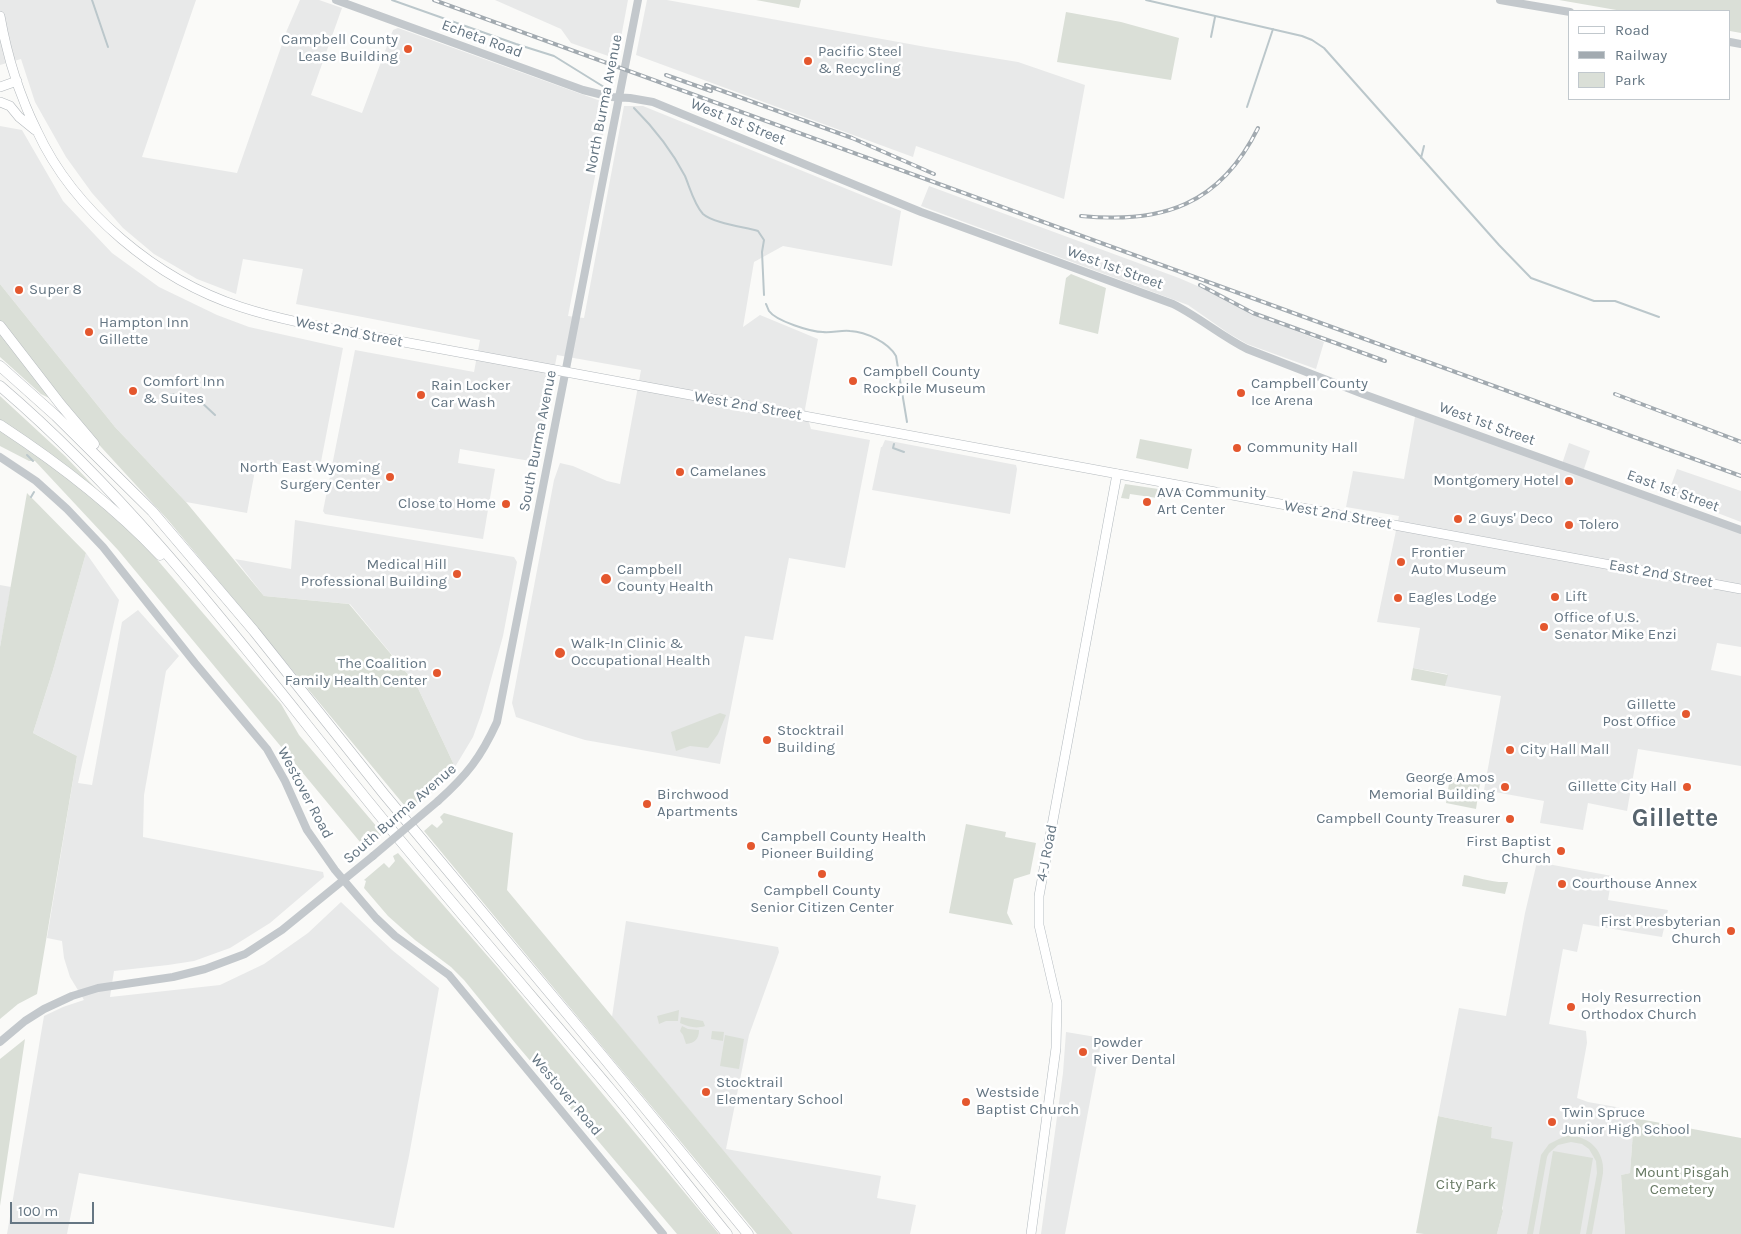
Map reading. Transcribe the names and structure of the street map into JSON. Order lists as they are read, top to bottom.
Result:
{
  "streets": {
    "main road": ["West 2nd Street", "East 2nd Street", "4-J Road"],
    "street": [
      "Echeta Road",
      "North Burma Avenue",
      "West 1st Street",
      "South Burma Avenue",
      "East 1st Street",
      "Westover Road"
    ]
  },
  "crossings": [
    ["Echeta Road", "North Burma Avenue"],
    ["Echeta Road", "West 1st Street"],
    ["North Burma Avenue", "West 1st Street"],
    ["North Burma Avenue", "South Burma Avenue"],
    ["West 1st Street", "East 1st Street"],
    ["West 2nd Street", "South Burma Avenue"],
    ["West 2nd Street", "East 2nd Street"],
    ["West 2nd Street", "4-J Road"],
    ["South Burma Avenue", "Westover Road"]
  ],
  "districts": ["Gillette"],
  "parks": ["Mount Pisgah Cemetery", "City Park"],
  "places": [
    "Campbell County Lease Building",
    "Pacific Steel & Recycling",
    "Super 8",
    "Hampton Inn Gillette",
    "Campbell County Rockpile Museum",
    "Comfort Inn & Suites",
    "Campbell County Ice Arena",
    "Rain Locker Car Wash",
    "Community Hall",
    "Camelanes",
    "North East Wyoming Surgery Center",
    "Montgomery Hotel",
    "AVA Community Art Center",
    "Close to Home",
    "2 Guys' Deco",
    "Tolero",
    "Frontier Auto Museum",
    "Medical Hill Professional Building",
    "Campbell County Health",
    "Lift",
    "Eagles Lodge",
    "Office of U.S. Senator Mike Enzi",
    "Walk-In Clinic & Occupational Health",
    "The Coalition Family Health Center",
    "Gillette Post Office",
    "Stocktrail Building",
    "City Hall Mall",
    "George Amos Memorial Building",
    "Gillette City Hall",
    "Birchwood Apartments",
    "Campbell County Treasurer",
    "Campbell County Health Pioneer Building",
    "First Baptist Church",
    "Campbell County Senior Citizen Center",
    "Courthouse Annex",
    "First Presbyterian Church",
    "Holy Resurrection Orthodox Church",
    "Powder River Dental",
    "Stocktrail Elementary School",
    "Westside Baptist Church",
    "Twin Spruce Junior High School"
  ],
  "legend": ["Road", "Railway", "Park"],
  "scale_bar": "100 m"
}
